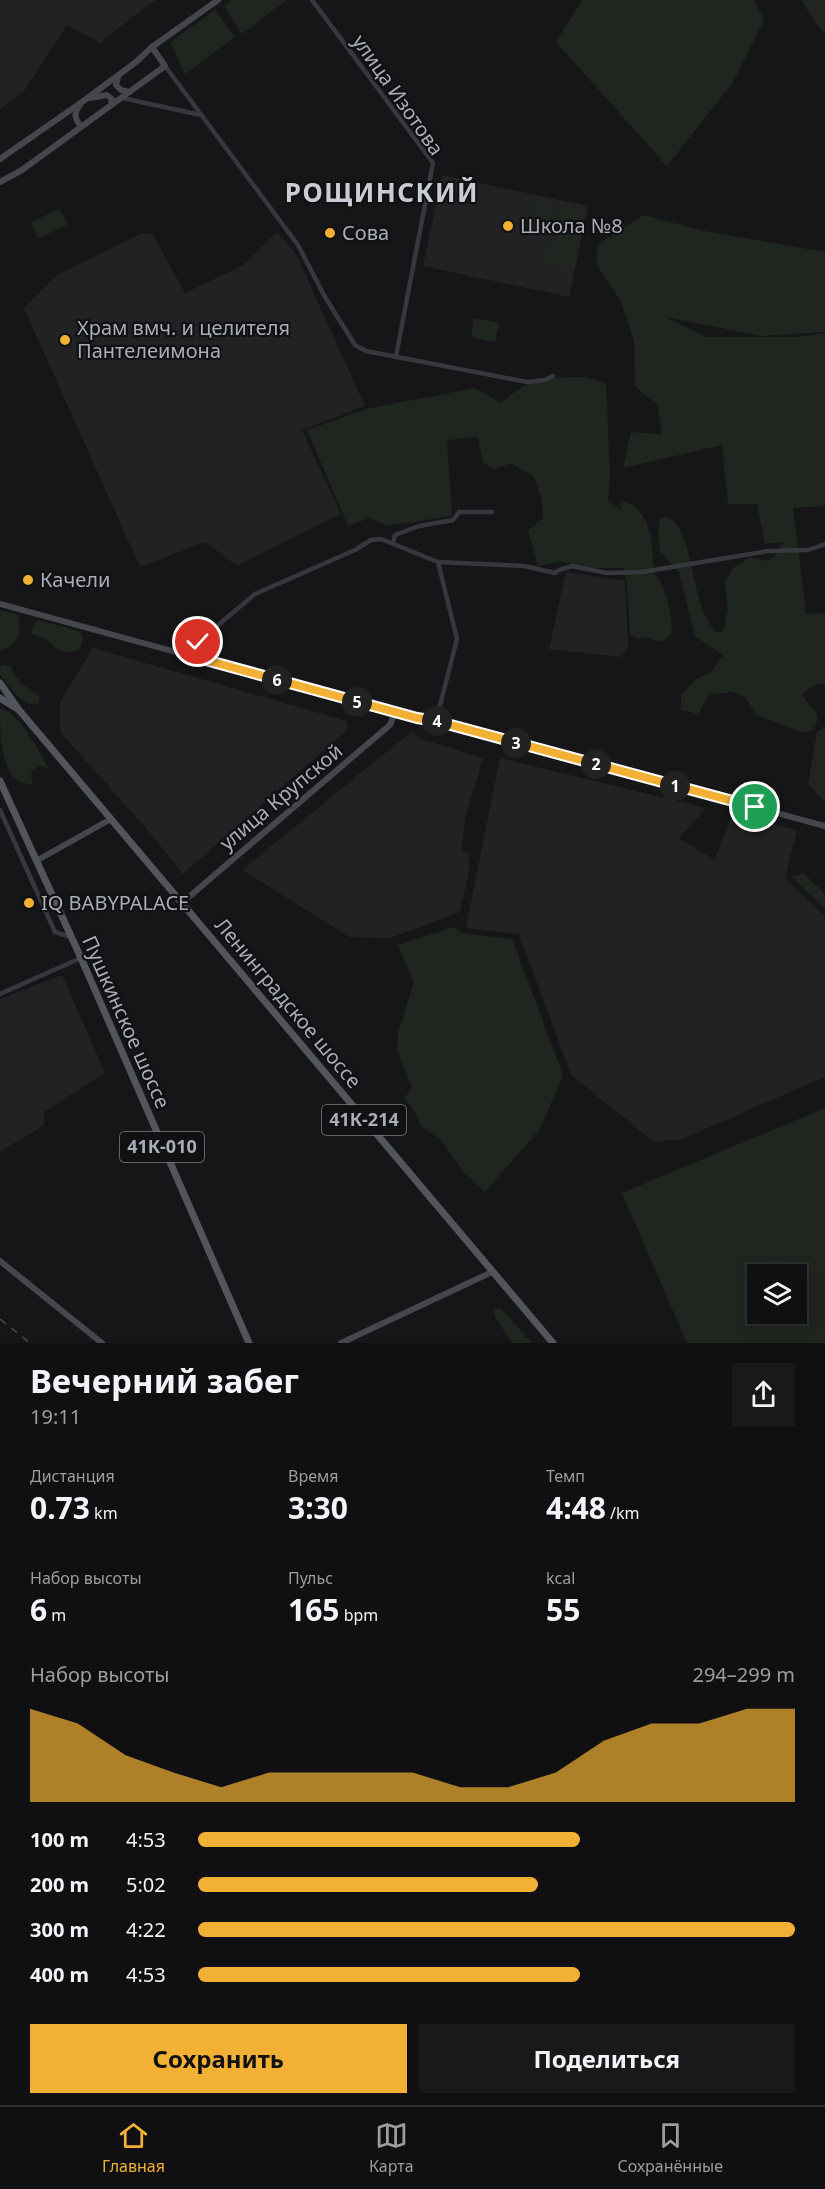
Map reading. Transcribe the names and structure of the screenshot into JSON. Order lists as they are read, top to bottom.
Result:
{
  "streets": {
    "main road": [
      "Ленинградское шоссе",
      "Пушкинское шоссе",
      "41К-214",
      "41К-010"
    ],
    "street": ["улица Изотова", "улица Крупской"]
  },
  "crossings": [
    ["улица Крупской", "Ленинградское шоссе"]
  ],
  "districts": ["РОЩИНСКИЙ"],
  "places": [
    "Школа №8",
    "Сова",
    "Храм вмч. и целителя Пантелеимона",
    "Качели",
    "IQ BABYPALACE"
  ],
  "page": {
    "pins": [
      "6",
      "5",
      "4",
      "3",
      "2",
      "1"
    ],
    "heading": ["Вечерний забег", "19:11"],
    "stats": [
      ["Дистанция", "0.73 km"],
      ["Время", "3:30"],
      ["Темп", "4:48 /km"],
      ["Набор высоты", "6 m"],
      ["Пульс", "165 bpm"],
      ["kcal", "55"]
    ],
    "chart": ["Набор высоты", "294–299 m"],
    "list": [
      {
        "name": "100 m",
        "note": "4:53"
      },
      {
        "name": "200 m",
        "note": "5:02"
      },
      {
        "name": "300 m",
        "note": "4:22"
      },
      {
        "name": "400 m",
        "note": "4:53"
      }
    ],
    "buttons": ["Сохранить", "Поделиться"],
    "tabs": ["Главная", "Карта", "Сохранённые"]
  }
}
